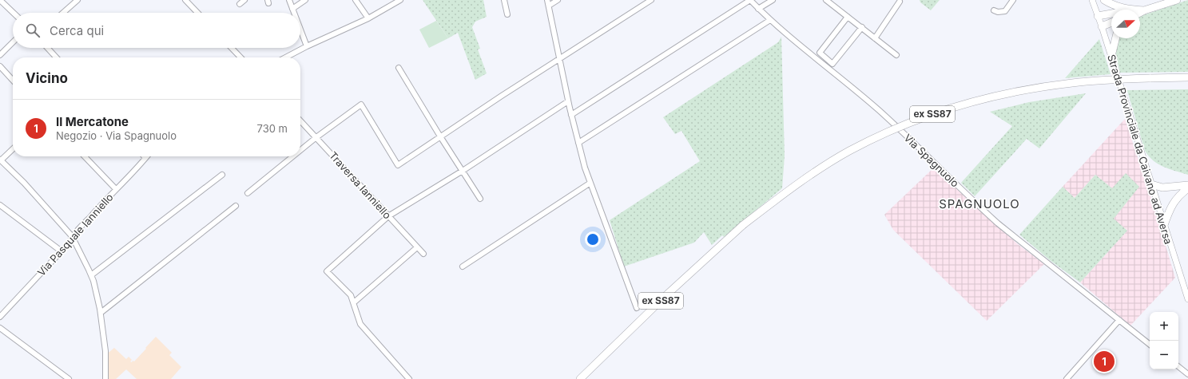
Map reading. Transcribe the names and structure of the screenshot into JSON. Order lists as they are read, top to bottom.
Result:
{
  "streets": {
    "highway": ["ex SS87"],
    "main road": ["Strada Provinciale da Caivano ad Aversa"],
    "street": ["Via Spagnuolo", "Traversa Ianniello", "Via Pasquale Ianniello"]
  },
  "districts": ["SPAGNUOLO"],
  "north": "right",
  "page": {
    "search": "Cerca qui",
    "heading": "Vicino",
    "list": [
      {
        "mark": "1",
        "name": "Il Mercatone",
        "note": "Negozio · Via Spagnuolo",
        "value": "730 m"
      }
    ],
    "map_buttons": ["+", "−"],
    "pins": "1"
  }
}
